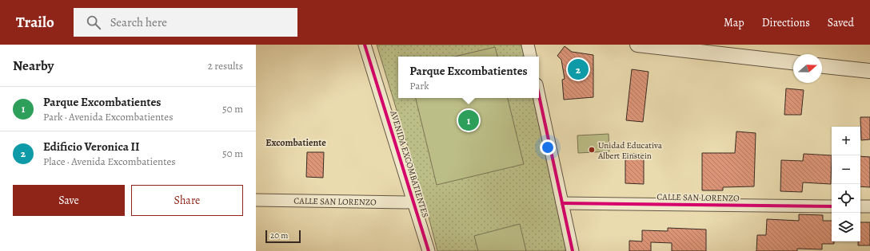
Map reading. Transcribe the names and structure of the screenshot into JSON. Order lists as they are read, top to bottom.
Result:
{
  "streets": {
    "street": ["AVENIDA EXCOMBATIENTES", "CALLE SAN LORENZO"]
  },
  "crossings": [
    ["AVENIDA EXCOMBATIENTES", "CALLE SAN LORENZO"]
  ],
  "districts": ["Excombatiente"],
  "places": ["Unidad Educativa Albert Einstein"],
  "scale_bar": "20 m",
  "north": "right",
  "page": {
    "header": "Trailo",
    "search": "Search here",
    "nav": ["Map", "Directions", "Saved"],
    "heading": ["Nearby", "2 results"],
    "popup": ["Parque Excombatientes", "Park"],
    "pins": ["2", "1"],
    "list": [
      {
        "mark": "1",
        "name": "Parque Excombatientes",
        "note": "Park · Avenida Excombatientes",
        "value": "50 m"
      },
      {
        "mark": "2",
        "name": "Edificio Veronica II",
        "note": "Place · Avenida Excombatientes",
        "value": "50 m"
      }
    ],
    "map_buttons": ["+", "−"],
    "buttons": ["Save", "Share"],
    "scale": "20 m"
  }
}
